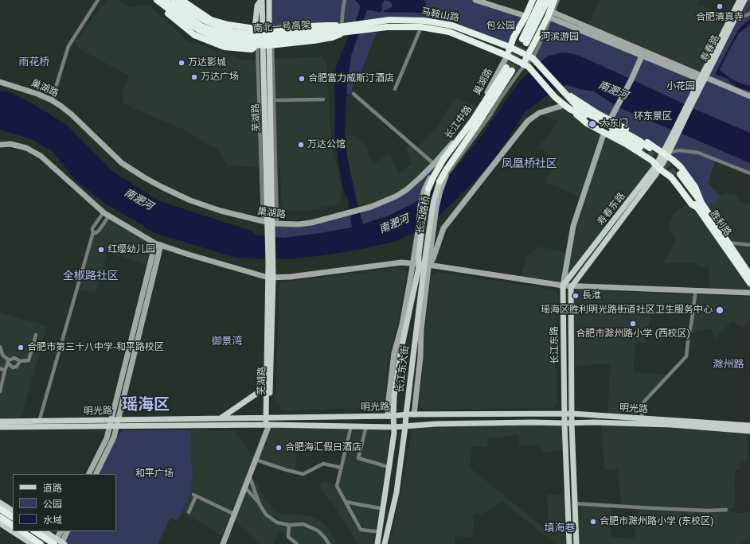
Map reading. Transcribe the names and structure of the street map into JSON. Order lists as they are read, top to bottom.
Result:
{
  "streets": {
    "highway": [
      "马鞍山路",
      "南北一号高架",
      "长江中路",
      "胜利路"
    ],
    "main road": [
      "寿春路",
      "芜湖路",
      "寿春东路",
      "长江路桥",
      "长江东路",
      "长江东大街",
      "明光路"
    ],
    "street": ["巢湖路"]
  },
  "crossings": [
    ["马鞍山路", "南北一号高架"],
    ["马鞍山路", "巢湖路"],
    ["寿春路", "寿春东路"],
    ["巢湖路", "芜湖路"],
    ["芜湖路", "明光路"],
    ["长江中路", "长江路桥"],
    ["寿春东路", "长江东路"],
    ["长江路桥", "长江东大街"],
    ["长江东路", "明光路"],
    ["长江东大街", "明光路"]
  ],
  "districts": [
    "雨花桥",
    "凤凰桥社区",
    "全椒路社区",
    "御景湾",
    "滁州路",
    "瑶海区",
    "填海巷"
  ],
  "water": ["南淝河"],
  "parks": [
    "包公园",
    "河滨游园",
    "小花园",
    "环东景区",
    "和平广场"
  ],
  "places": [
    "合肥清真寺",
    "万达影城",
    "万达广场",
    "合肥富力威斯汀酒店",
    "大东门",
    "万达公馆",
    "红缨幼儿园",
    "長淮",
    "瑶海区胜利明光路街道社区卫生服务中心",
    "合肥市滁州路小学 (西校区)",
    "合肥市第三十八中学-和平路校区",
    "合肥海汇假日酒店",
    "合肥市滁州路小学 (东校区)"
  ],
  "legend": ["道路", "公园", "水域"]
}
